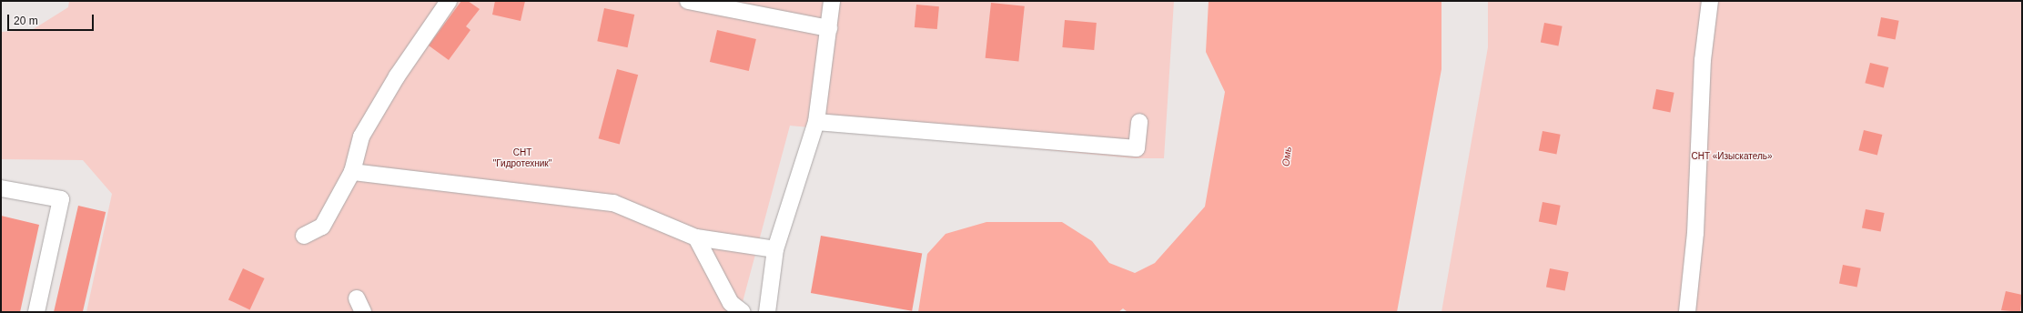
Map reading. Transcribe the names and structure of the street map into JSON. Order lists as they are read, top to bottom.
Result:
{
  "water": ["Омь"],
  "parks": ["СНТ \"Гидротехник\"", "СНТ «Изыскатель»"],
  "scale_bar": "20 m"
}
